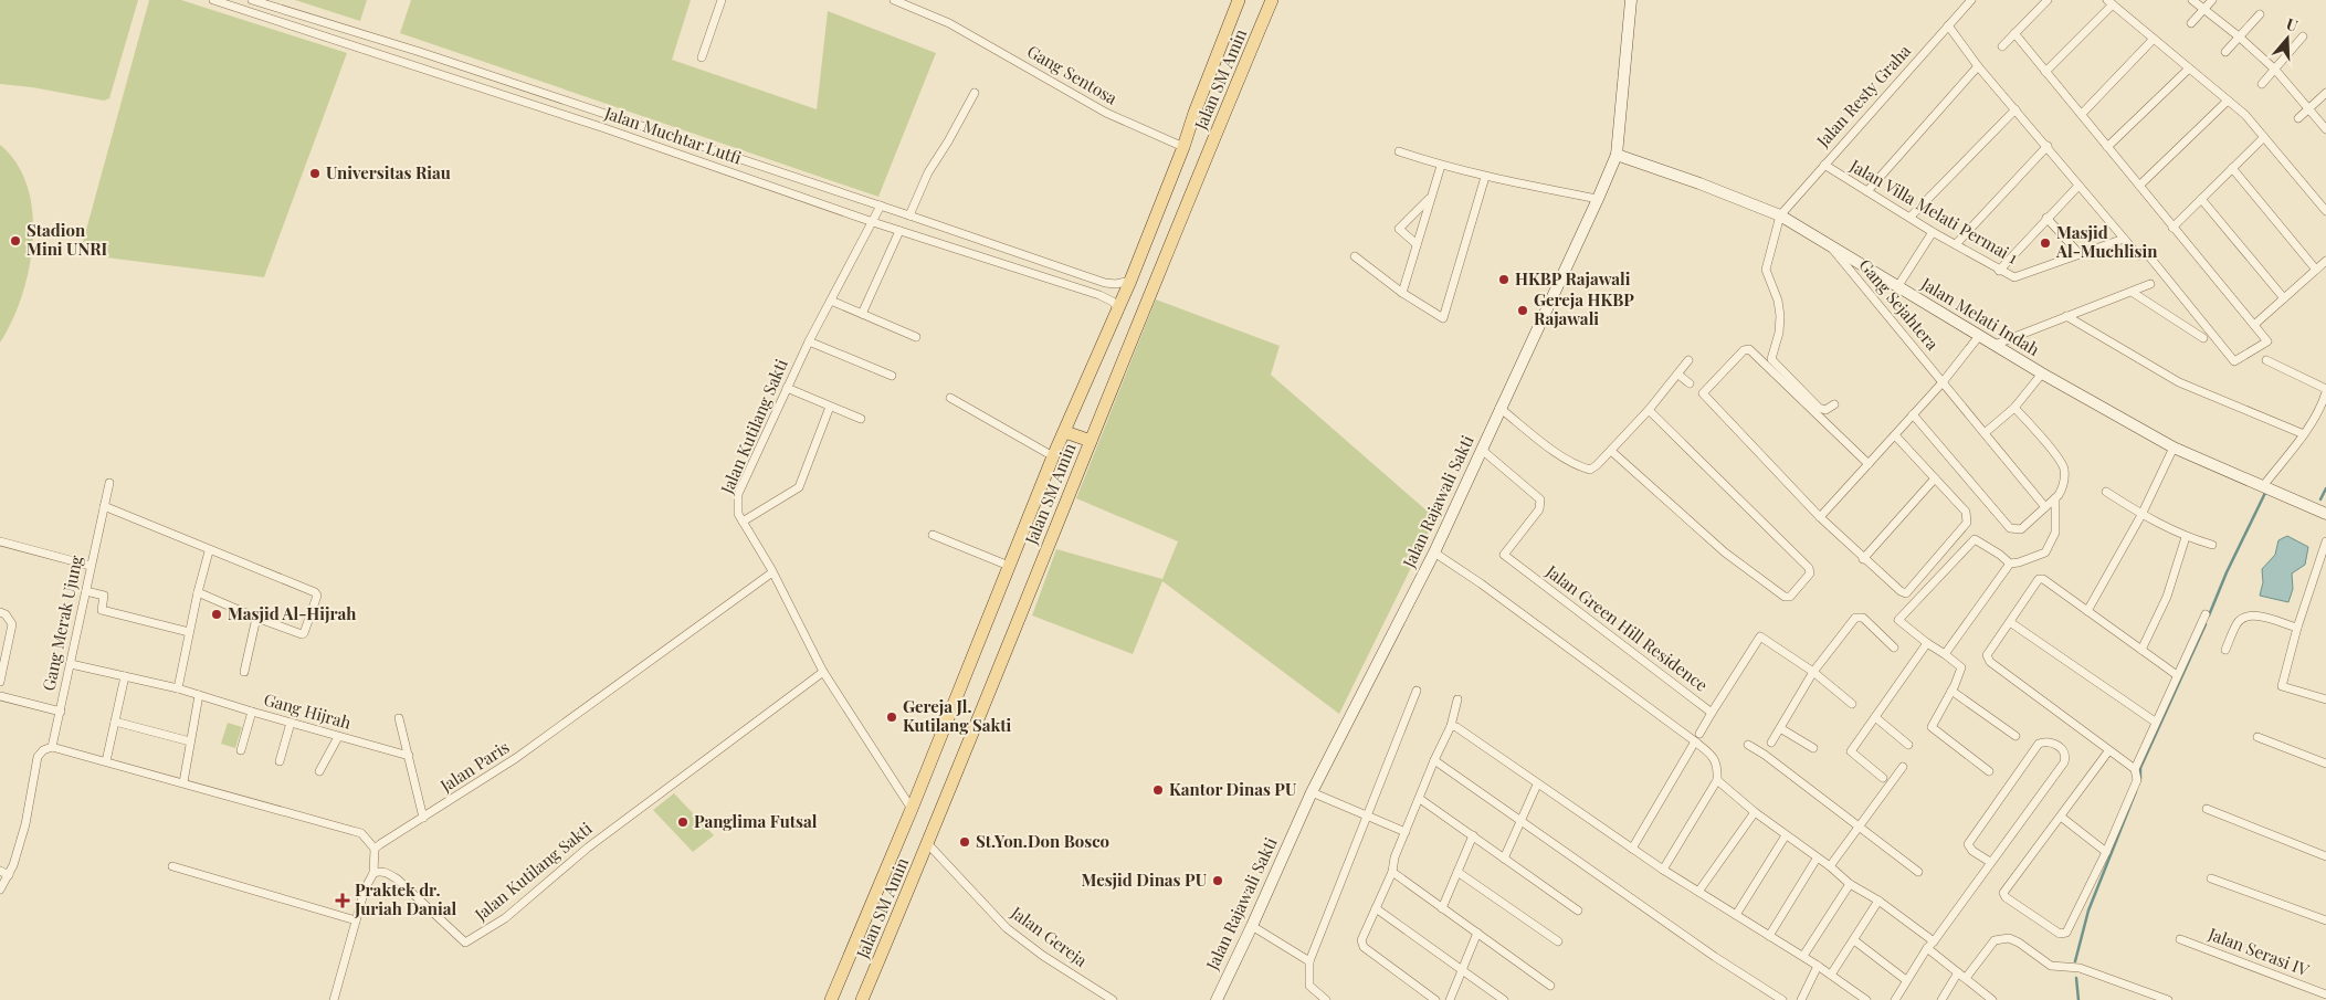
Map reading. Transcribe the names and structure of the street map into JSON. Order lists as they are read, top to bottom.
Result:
{
  "streets": {
    "main road": ["Jalan SM Amin", "Jalan Melati Indah", "Jalan Rajawali Sakti"],
    "street": [
      "Gang Sentosa",
      "Jalan Resty Graha",
      "Jalan Muchtar Lutfi",
      "Jalan Villa Melati Permai 1",
      "Gang Sejahtera",
      "Jalan Kutilang Sakti",
      "Gang Merak Ujung",
      "Jalan Green Hill Residence",
      "Gang Hijrah",
      "Jalan Paris",
      "Jalan Gereja",
      "Jalan Serasi IV"
    ]
  },
  "crossings": [
    ["Gang Sentosa", "Jalan SM Amin"],
    ["Jalan SM Amin", "Jalan Muchtar Lutfi"],
    ["Jalan SM Amin", "Jalan Kutilang Sakti"],
    ["Jalan SM Amin", "Jalan Gereja"],
    ["Jalan Resty Graha", "Jalan Villa Melati Permai 1"],
    ["Jalan Resty Graha", "Jalan Melati Indah"],
    ["Jalan Muchtar Lutfi", "Jalan Kutilang Sakti"],
    ["Gang Sejahtera", "Jalan Melati Indah"],
    ["Jalan Melati Indah", "Jalan Rajawali Sakti"],
    ["Jalan Kutilang Sakti", "Jalan Paris"],
    ["Jalan Rajawali Sakti", "Jalan Green Hill Residence"],
    ["Gang Merak Ujung", "Gang Hijrah"]
  ],
  "places": {
    "other": [
      "Universitas Riau",
      "Stadion Mini UNRI",
      "Masjid Al-Muchlisin",
      "HKBP Rajawali",
      "Gereja HKBP Rajawali",
      "Masjid Al-Hijrah",
      "Gereja Jl. Kutilang Sakti",
      "Kantor Dinas PU",
      "Panglima Futsal",
      "St.Yon.Don Bosco",
      "Mesjid Dinas PU"
    ],
    "health": ["Praktek dr. Juriah Danial"]
  },
  "north": "top"
}
